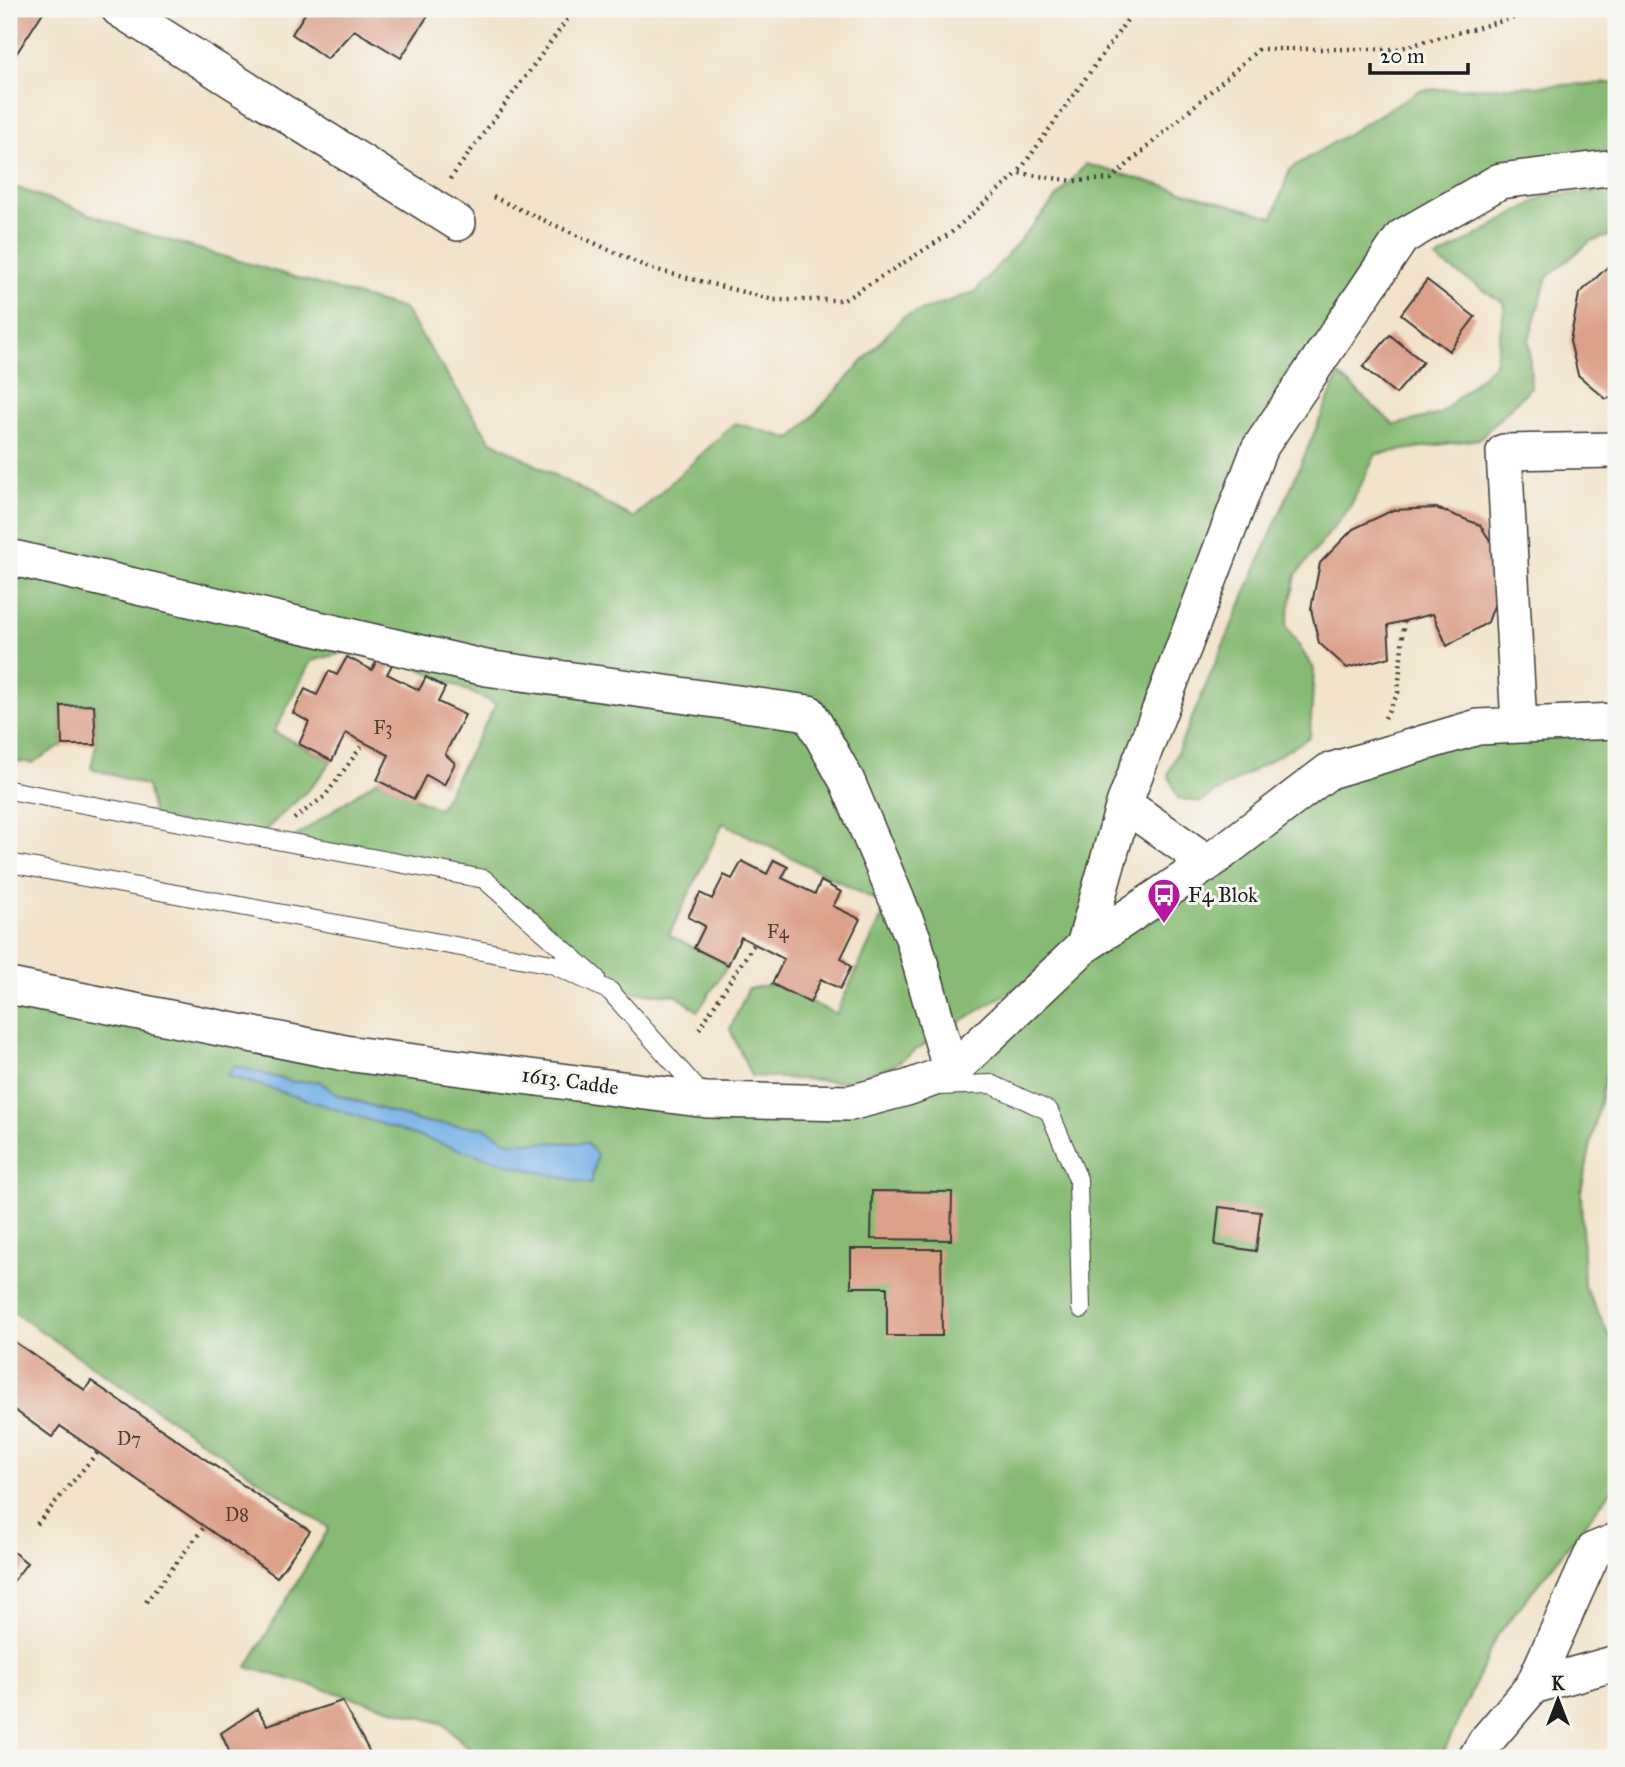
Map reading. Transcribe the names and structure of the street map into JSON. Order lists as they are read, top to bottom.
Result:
{
  "streets": {
    "street": ["1613. Cadde"]
  },
  "places": {
    "bus stop": ["F4 Blok"]
  },
  "house_numbers": [
    "F3",
    "F4",
    "D7",
    "D8"
  ],
  "scale_bar": "20 m",
  "north": "top"
}
